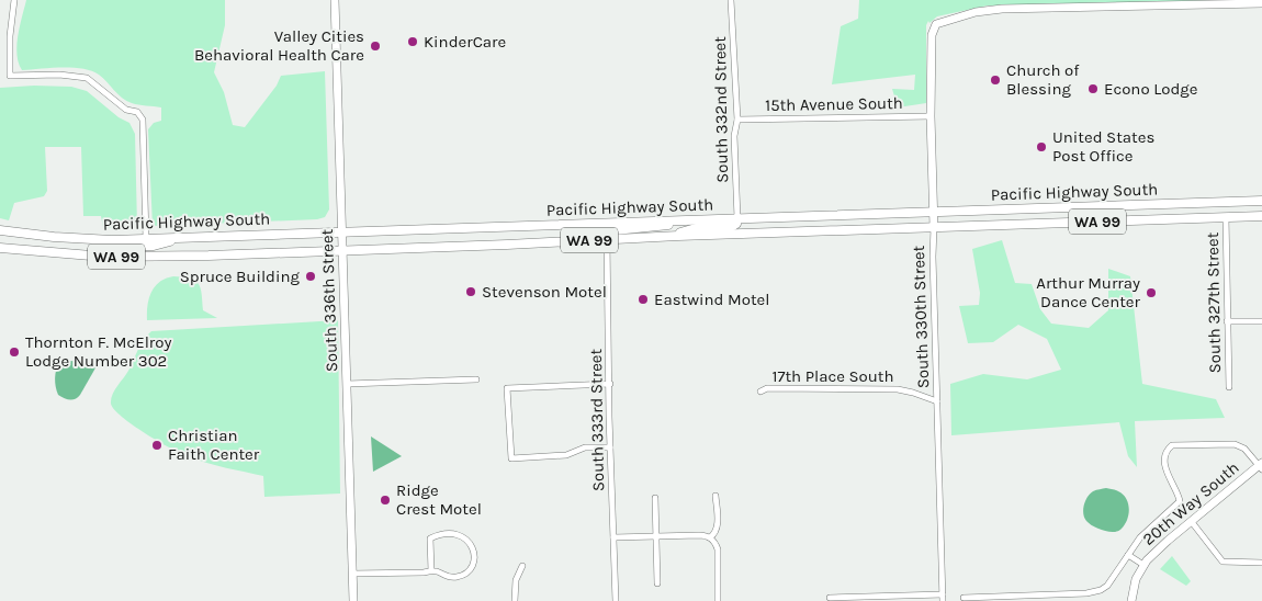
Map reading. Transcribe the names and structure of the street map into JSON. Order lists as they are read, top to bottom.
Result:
{
  "streets": {
    "main road": ["Pacific Highway South", "WA 99"],
    "street": [
      "15th Avenue South",
      "South 332nd Street",
      "South 336th Street",
      "South 327th Street",
      "South 330th Street",
      "17th Place South",
      "South 333rd Street",
      "20th Way South"
    ]
  },
  "crossings": [
    ["15th Avenue South", "South 332nd Street"],
    ["15th Avenue South", "South 330th Street"],
    ["South 332nd Street", "Pacific Highway South"],
    ["Pacific Highway South", "South 336th Street"],
    ["Pacific Highway South", "South 327th Street"],
    ["Pacific Highway South", "South 330th Street"],
    ["Pacific Highway South", "South 333rd Street"],
    ["South 330th Street", "17th Place South"]
  ],
  "places": [
    "KinderCare",
    "Valley Cities Behavioral Health Care",
    "Church of Blessing",
    "Econo Lodge",
    "United States Post Office",
    "Spruce Building",
    "Stevenson Motel",
    "Arthur Murray Dance Center",
    "Eastwind Motel",
    "Thornton F. McElroy Lodge Number 302",
    "Christian Faith Center",
    "Ridge Crest Motel"
  ]
}
